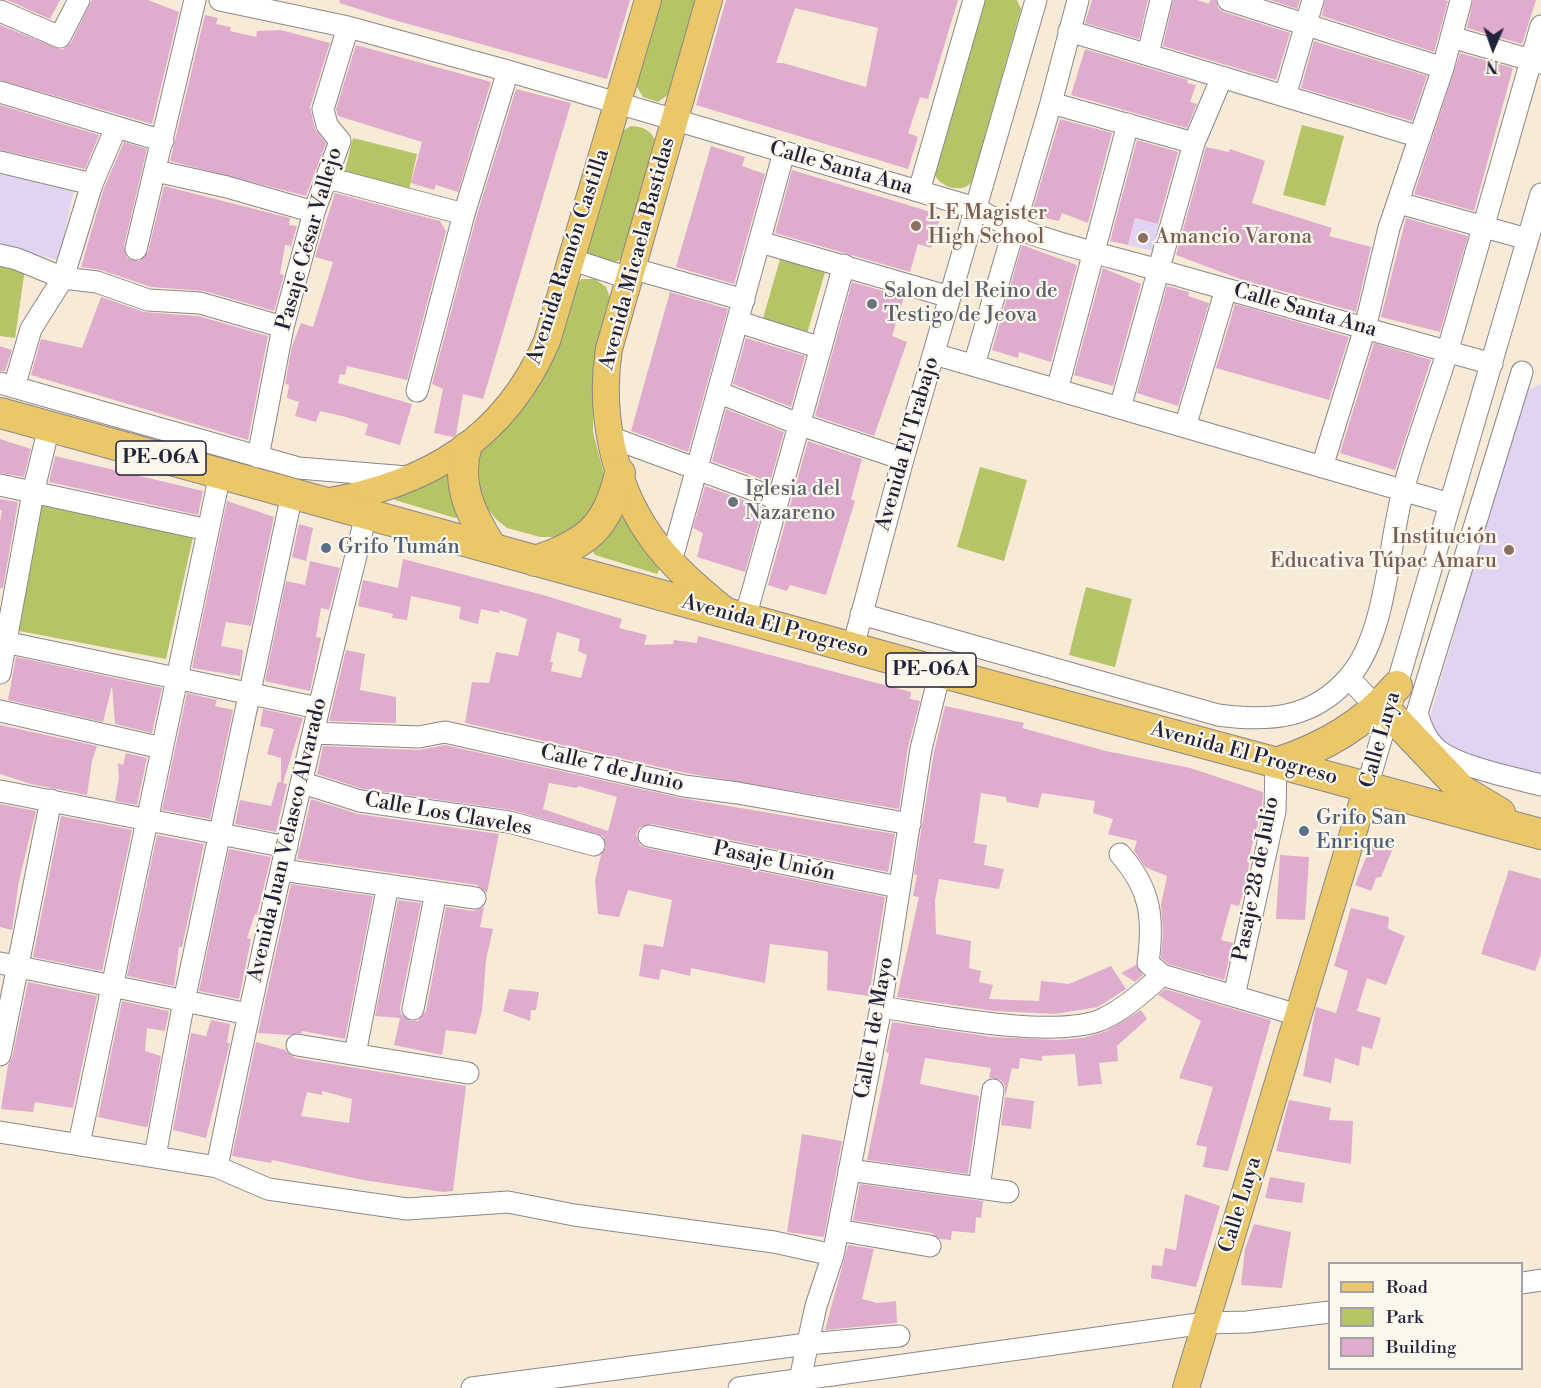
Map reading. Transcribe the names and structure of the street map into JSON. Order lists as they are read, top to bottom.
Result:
{
  "streets": {
    "highway": ["PE-06A", "Avenida El Progreso"],
    "main road": ["Avenida Micaela Bastidas", "Avenida Ramón Castilla", "Calle Luya"],
    "street": [
      "Calle Santa Ana",
      "Pasaje César Vallejo",
      "Avenida El Trabajo",
      "Calle 7 de Junio",
      "Calle Los Claveles",
      "Avenida Juan Velasco Alvarado",
      "Pasaje Unión",
      "Pasaje 28 de Julio",
      "Calle 1 de Mayo"
    ]
  },
  "crossings": [
    ["Calle Santa Ana", "Pasaje César Vallejo"],
    ["Calle Santa Ana", "Avenida Micaela Bastidas"],
    ["Calle Santa Ana", "Avenida Ramón Castilla"],
    ["Calle Santa Ana", "Avenida El Trabajo"],
    ["Calle Santa Ana", "Calle Luya"],
    ["Avenida Micaela Bastidas", "Avenida El Progreso"],
    ["Avenida Ramón Castilla", "PE-06A"],
    ["Avenida Ramón Castilla", "Avenida El Progreso"],
    ["Avenida El Trabajo", "Avenida El Progreso"],
    ["PE-06A", "Avenida El Progreso"],
    ["Avenida El Progreso", "Calle Luya"],
    ["Avenida El Progreso", "Avenida Juan Velasco Alvarado"],
    ["Avenida El Progreso", "Pasaje 28 de Julio"],
    ["Avenida El Progreso", "Calle 1 de Mayo"],
    ["Calle 7 de Junio", "Avenida Juan Velasco Alvarado"],
    ["Calle 7 de Junio", "Calle 1 de Mayo"],
    ["Calle Los Claveles", "Avenida Juan Velasco Alvarado"],
    ["Pasaje Unión", "Calle 1 de Mayo"]
  ],
  "places": [
    "I. E Magister High School",
    "Amancio Varona",
    "Salon del Reino de Testigo de Jeova",
    "Iglesia del Nazareno",
    "Grifo Tumán",
    "Institución Educativa Túpac Amaru",
    "Grifo San Enrique"
  ],
  "legend": ["Road", "Park", "Building"],
  "north": "bottom"
}
